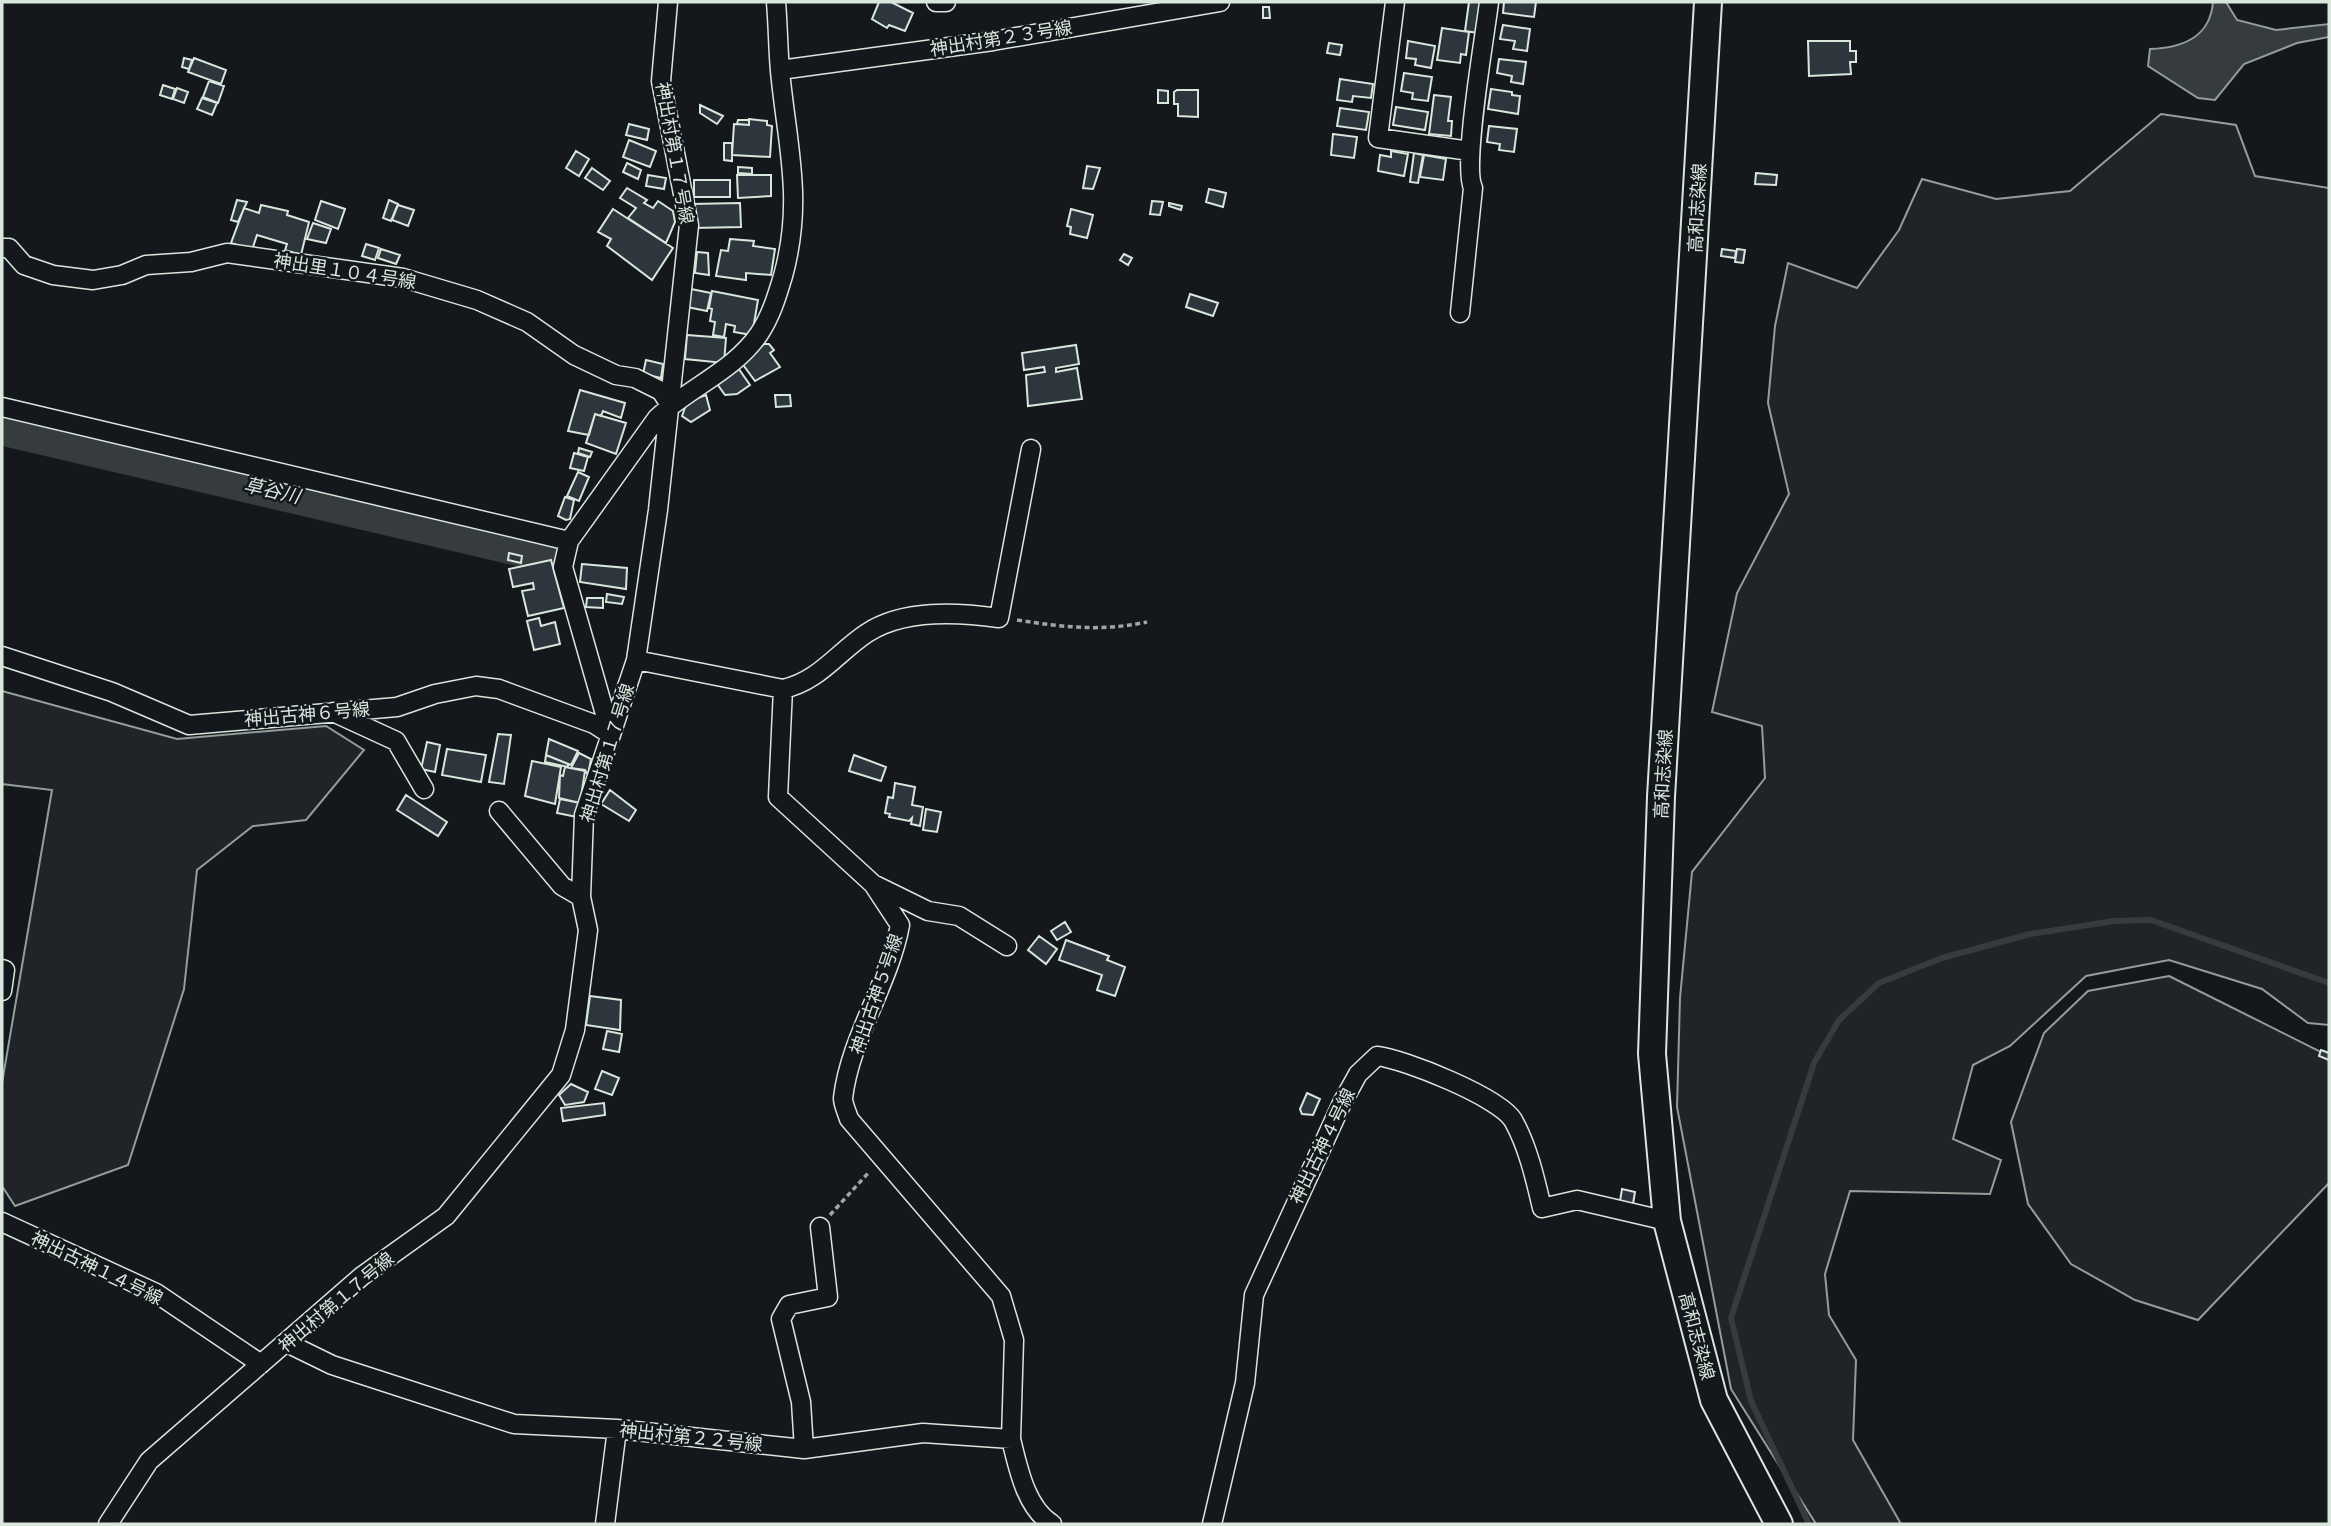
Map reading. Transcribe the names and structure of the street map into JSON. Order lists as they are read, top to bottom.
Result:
{
  "streets": {
    "street": [
      "神出村第２３号線",
      "神出村第１７号線",
      "高和志染線",
      "神出里１０４号線",
      "神出古神６号線",
      "神出古神５号線",
      "神出古神４号線",
      "神出古神１４号線",
      "神出村第２２号線"
    ]
  },
  "crossings": [
    ["神出村第１７号線", "神出里１０４号線"],
    ["神出村第１７号線", "神出古神６号線"],
    ["神出村第１７号線", "神出古神１４号線"],
    ["神出村第１７号線", "神出村第２２号線"],
    ["高和志染線", "神出古神４号線"],
    ["神出古神５号線", "神出村第２２号線"]
  ],
  "water": ["草谷川"]
}
